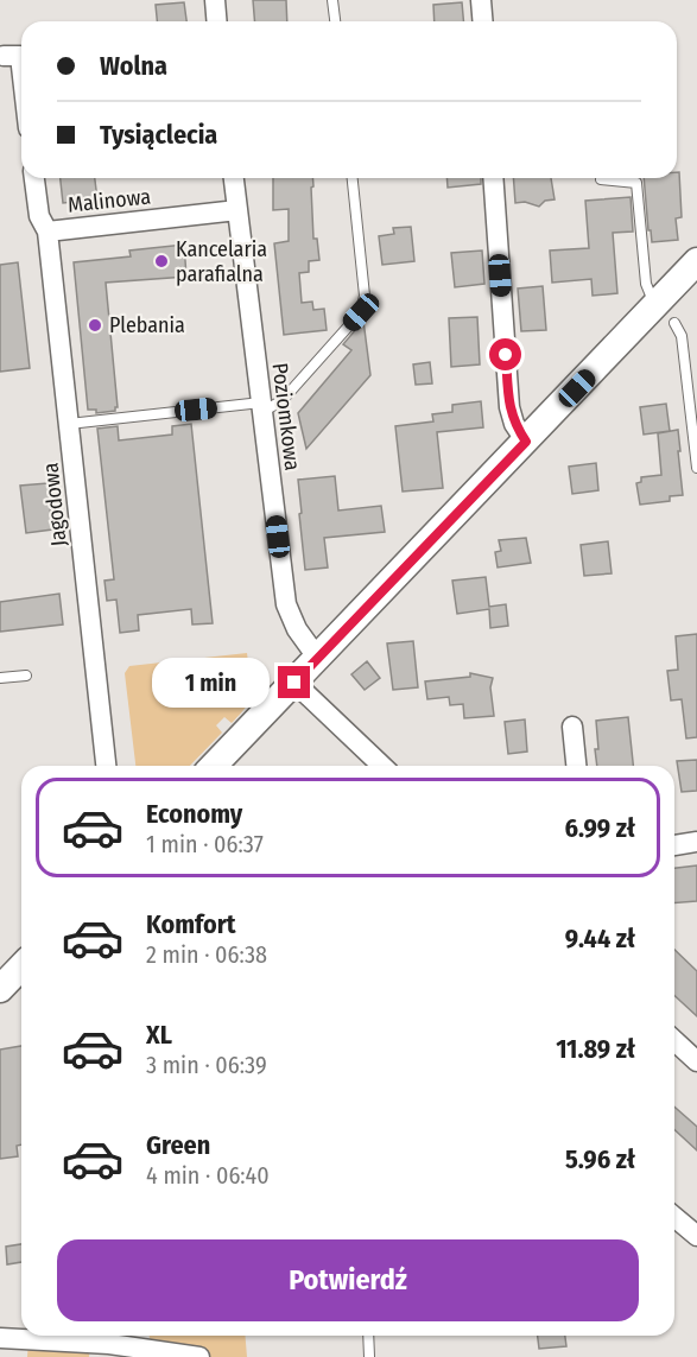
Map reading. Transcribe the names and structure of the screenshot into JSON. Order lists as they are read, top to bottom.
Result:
{
  "streets": {
    "street": ["Malinowa", "Poziomkowa", "Jagodowa"]
  },
  "crossings": [
    ["Malinowa", "Poziomkowa"],
    ["Malinowa", "Jagodowa"]
  ],
  "places": ["Kancelaria parafialna", "Plebania"],
  "page": {
    "banner": ["Wolna", "Tysiąclecia"],
    "bubble": "1 min",
    "list": [
      {
        "name": "Economy",
        "note": "1 min · 06:37",
        "value": "6.99 zł"
      },
      {
        "name": "Komfort",
        "note": "2 min · 06:38",
        "value": "9.44 zł"
      },
      {
        "name": "XL",
        "note": "3 min · 06:39",
        "value": "11.89 zł"
      },
      {
        "name": "Green",
        "note": "4 min · 06:40",
        "value": "5.96 zł"
      }
    ],
    "buttons": "Potwierdź"
  }
}
